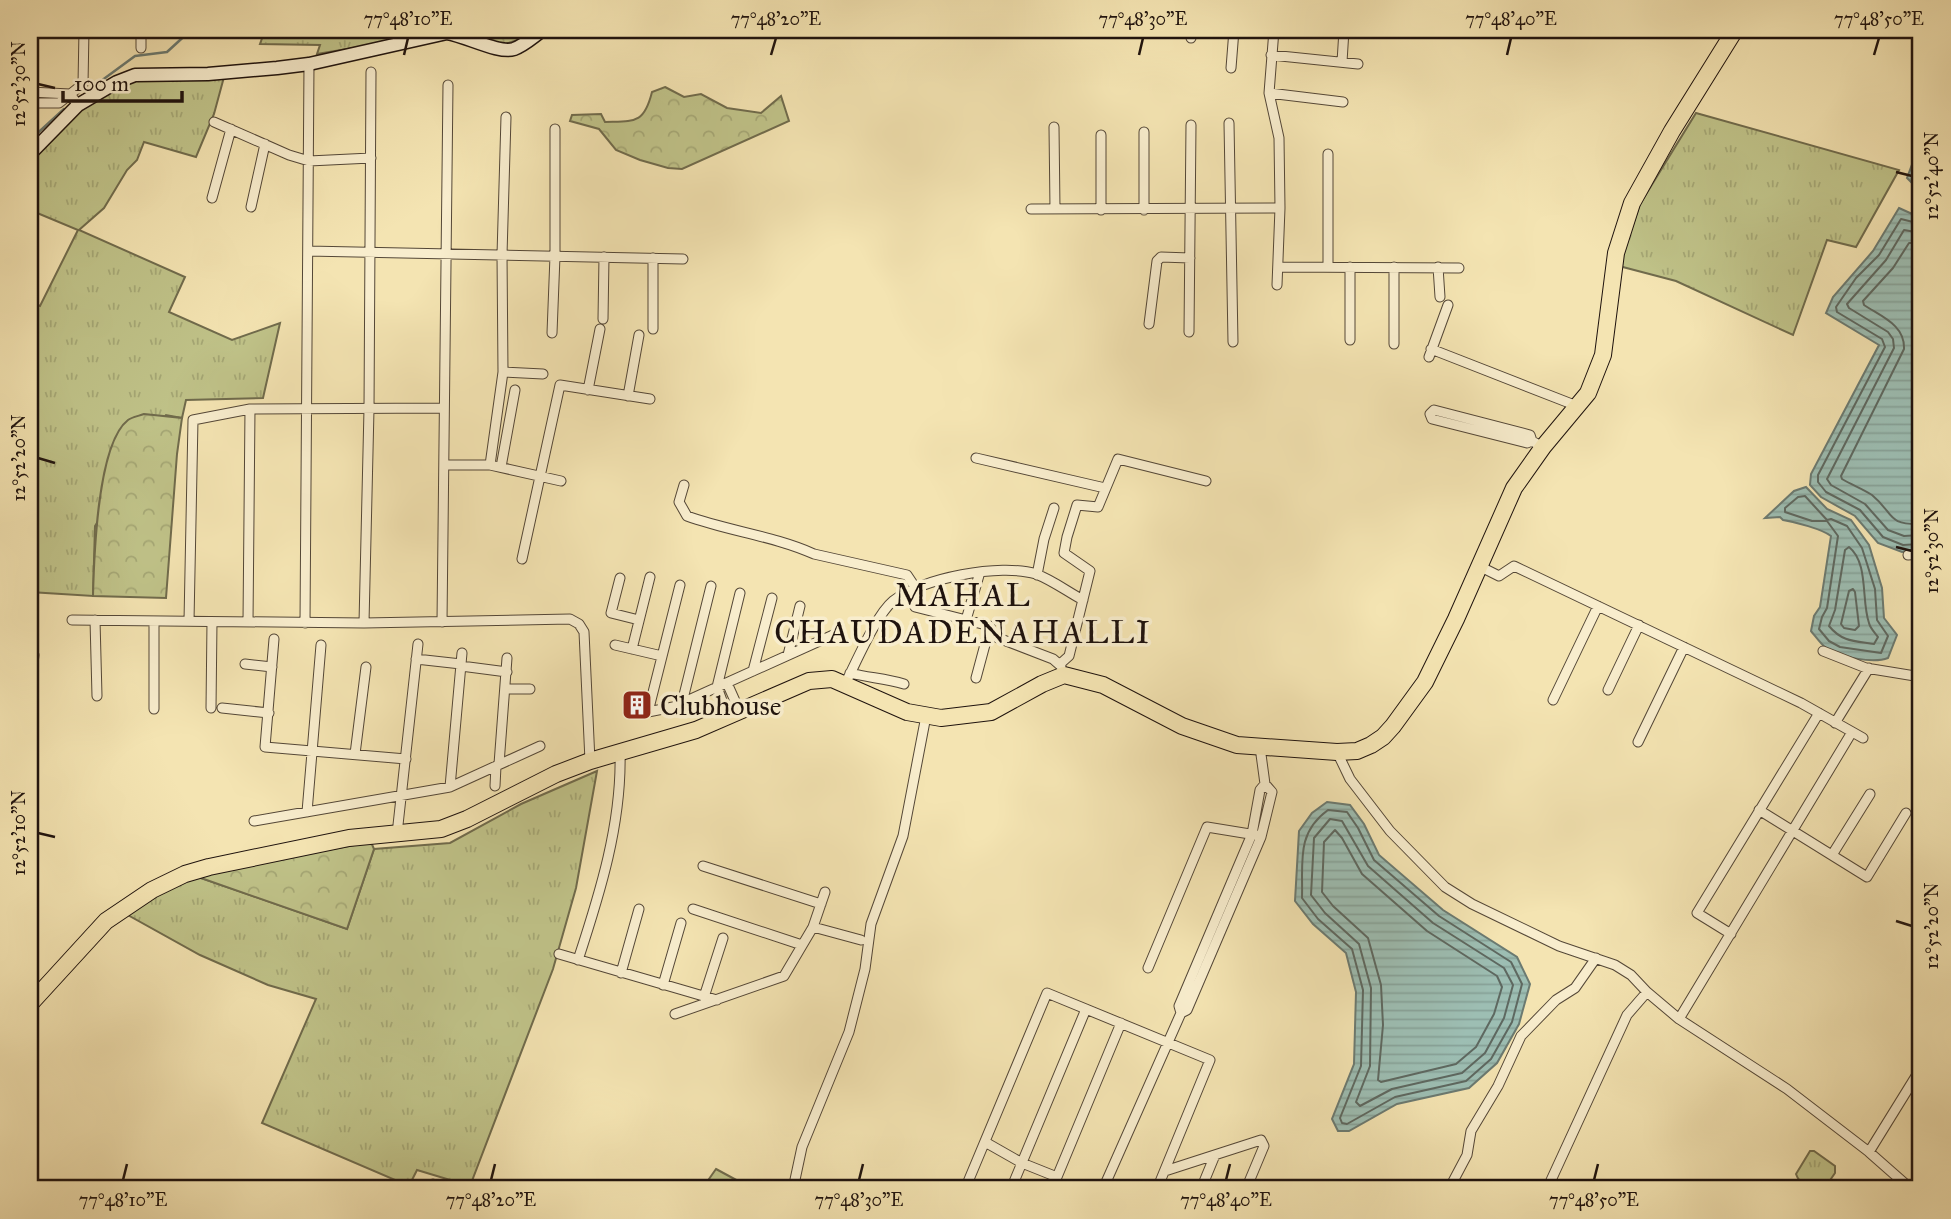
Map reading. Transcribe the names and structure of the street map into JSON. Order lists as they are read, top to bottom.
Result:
{
  "districts": ["MAHAL CHAUDADENAHALLI"],
  "places": {
    "building": ["Clubhouse"]
  },
  "scale_bar": "100 m",
  "coordinates": [
    "77°48'10\"E",
    "77°48'20\"E",
    "77°48'30\"E",
    "77°48'40\"E",
    "77°48'50\"E",
    "12°52'30\"N",
    "12°52'40\"N",
    "12°52'20\"N",
    "12°52'10\"N"
  ]
}
